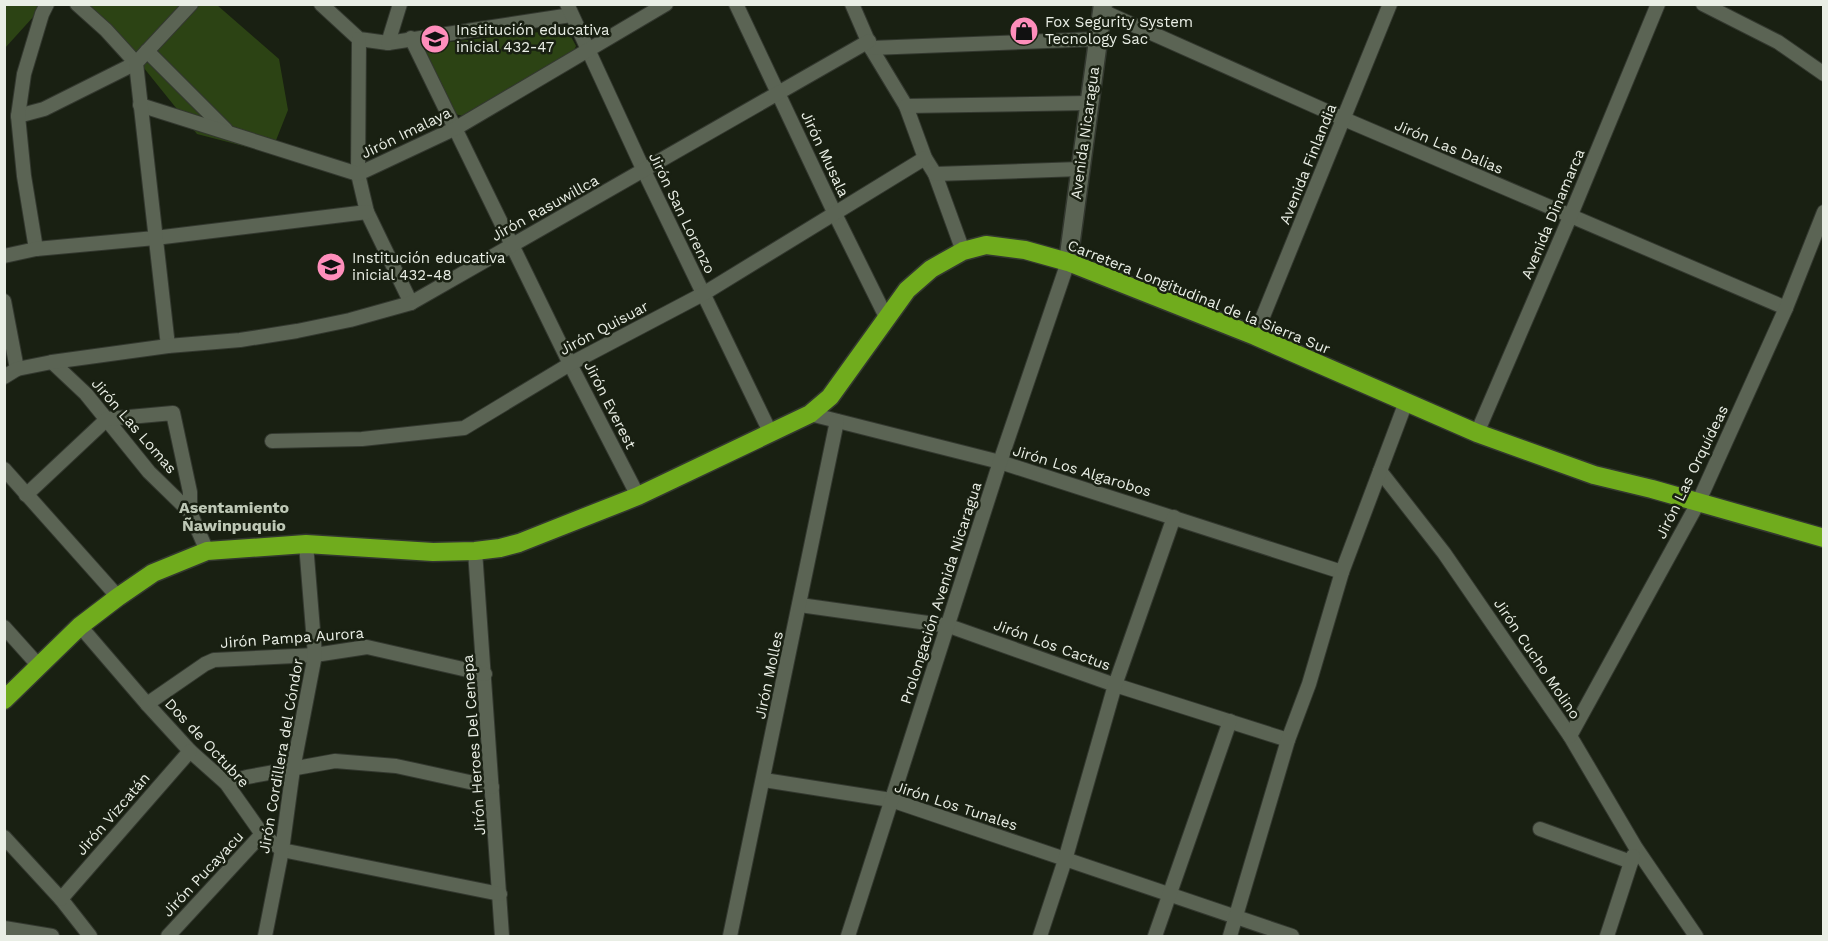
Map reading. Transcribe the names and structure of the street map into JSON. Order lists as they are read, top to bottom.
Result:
{
  "streets": {
    "highway": ["Carretera Longitudinal de la Sierra Sur"],
    "street": [
      "Jirón Imalaya",
      "Avenida Nicaragua",
      "Jirón Las Dalias",
      "Jirón Musala",
      "Avenida Finlandia",
      "Jirón Rasuwillca",
      "Jirón San Lorenzo",
      "Avenida Dinamarca",
      "Jirón Quisuar",
      "Jirón Everest",
      "Jirón Las Lomas",
      "Jirón Los Algarobos",
      "Jirón Las Orquídeas",
      "Prolongación Avenida Nicaragua",
      "Jirón Pampa Aurora",
      "Jirón Los Cactus",
      "Jirón Cucho Molino",
      "Jirón Molles",
      "Dos de Octubre",
      "Jirón Heroes Del Cenepa",
      "Jirón Cordillera del Cóndor",
      "Jirón Los Tunales",
      "Jirón Vizcatán",
      "Jirón Pucayacu"
    ]
  },
  "crossings": [
    ["Jirón Imalaya", "Jirón San Lorenzo"],
    ["Jirón Imalaya", "Jirón Everest"],
    ["Avenida Nicaragua", "Jirón Las Dalias"],
    ["Avenida Nicaragua", "Carretera Longitudinal de la Sierra Sur"],
    ["Avenida Nicaragua", "Prolongación Avenida Nicaragua"],
    ["Jirón Las Dalias", "Avenida Finlandia"],
    ["Jirón Las Dalias", "Avenida Dinamarca"],
    ["Jirón Las Dalias", "Jirón Las Orquídeas"],
    ["Jirón Musala", "Jirón Rasuwillca"],
    ["Jirón Musala", "Carretera Longitudinal de la Sierra Sur"],
    ["Jirón Musala", "Jirón Quisuar"],
    ["Avenida Finlandia", "Carretera Longitudinal de la Sierra Sur"],
    ["Jirón Rasuwillca", "Jirón San Lorenzo"],
    ["Jirón Rasuwillca", "Jirón Everest"],
    ["Jirón Rasuwillca", "Jirón Las Lomas"],
    ["Jirón San Lorenzo", "Carretera Longitudinal de la Sierra Sur"],
    ["Jirón San Lorenzo", "Jirón Quisuar"],
    ["Avenida Dinamarca", "Carretera Longitudinal de la Sierra Sur"],
    ["Carretera Longitudinal de la Sierra Sur", "Jirón Everest"],
    ["Carretera Longitudinal de la Sierra Sur", "Jirón Los Algarobos"],
    ["Carretera Longitudinal de la Sierra Sur", "Jirón Las Orquídeas"],
    ["Carretera Longitudinal de la Sierra Sur", "Prolongación Avenida Nicaragua"],
    ["Carretera Longitudinal de la Sierra Sur", "Dos de Octubre"],
    ["Carretera Longitudinal de la Sierra Sur", "Jirón Heroes Del Cenepa"],
    ["Carretera Longitudinal de la Sierra Sur", "Jirón Cordillera del Cóndor"],
    ["Jirón Quisuar", "Jirón Everest"],
    ["Jirón Los Algarobos", "Prolongación Avenida Nicaragua"],
    ["Jirón Los Algarobos", "Jirón Molles"],
    ["Jirón Las Orquídeas", "Jirón Cucho Molino"],
    ["Prolongación Avenida Nicaragua", "Jirón Los Cactus"],
    ["Prolongación Avenida Nicaragua", "Jirón Los Tunales"],
    ["Jirón Pampa Aurora", "Dos de Octubre"],
    ["Jirón Pampa Aurora", "Jirón Heroes Del Cenepa"],
    ["Jirón Pampa Aurora", "Jirón Cordillera del Cóndor"],
    ["Jirón Los Cactus", "Jirón Molles"],
    ["Jirón Molles", "Jirón Los Tunales"],
    ["Dos de Octubre", "Jirón Heroes Del Cenepa"],
    ["Dos de Octubre", "Jirón Cordillera del Cóndor"],
    ["Dos de Octubre", "Jirón Vizcatán"],
    ["Dos de Octubre", "Jirón Pucayacu"]
  ],
  "districts": ["Asentamiento Ñawinpuquio"],
  "places": {
    "shop": ["Fox Segurity System Tecnology Sac"],
    "school or university": ["Institución educativa inicial 432-47", "Institución educativa inicial 432-48"]
  }
}
